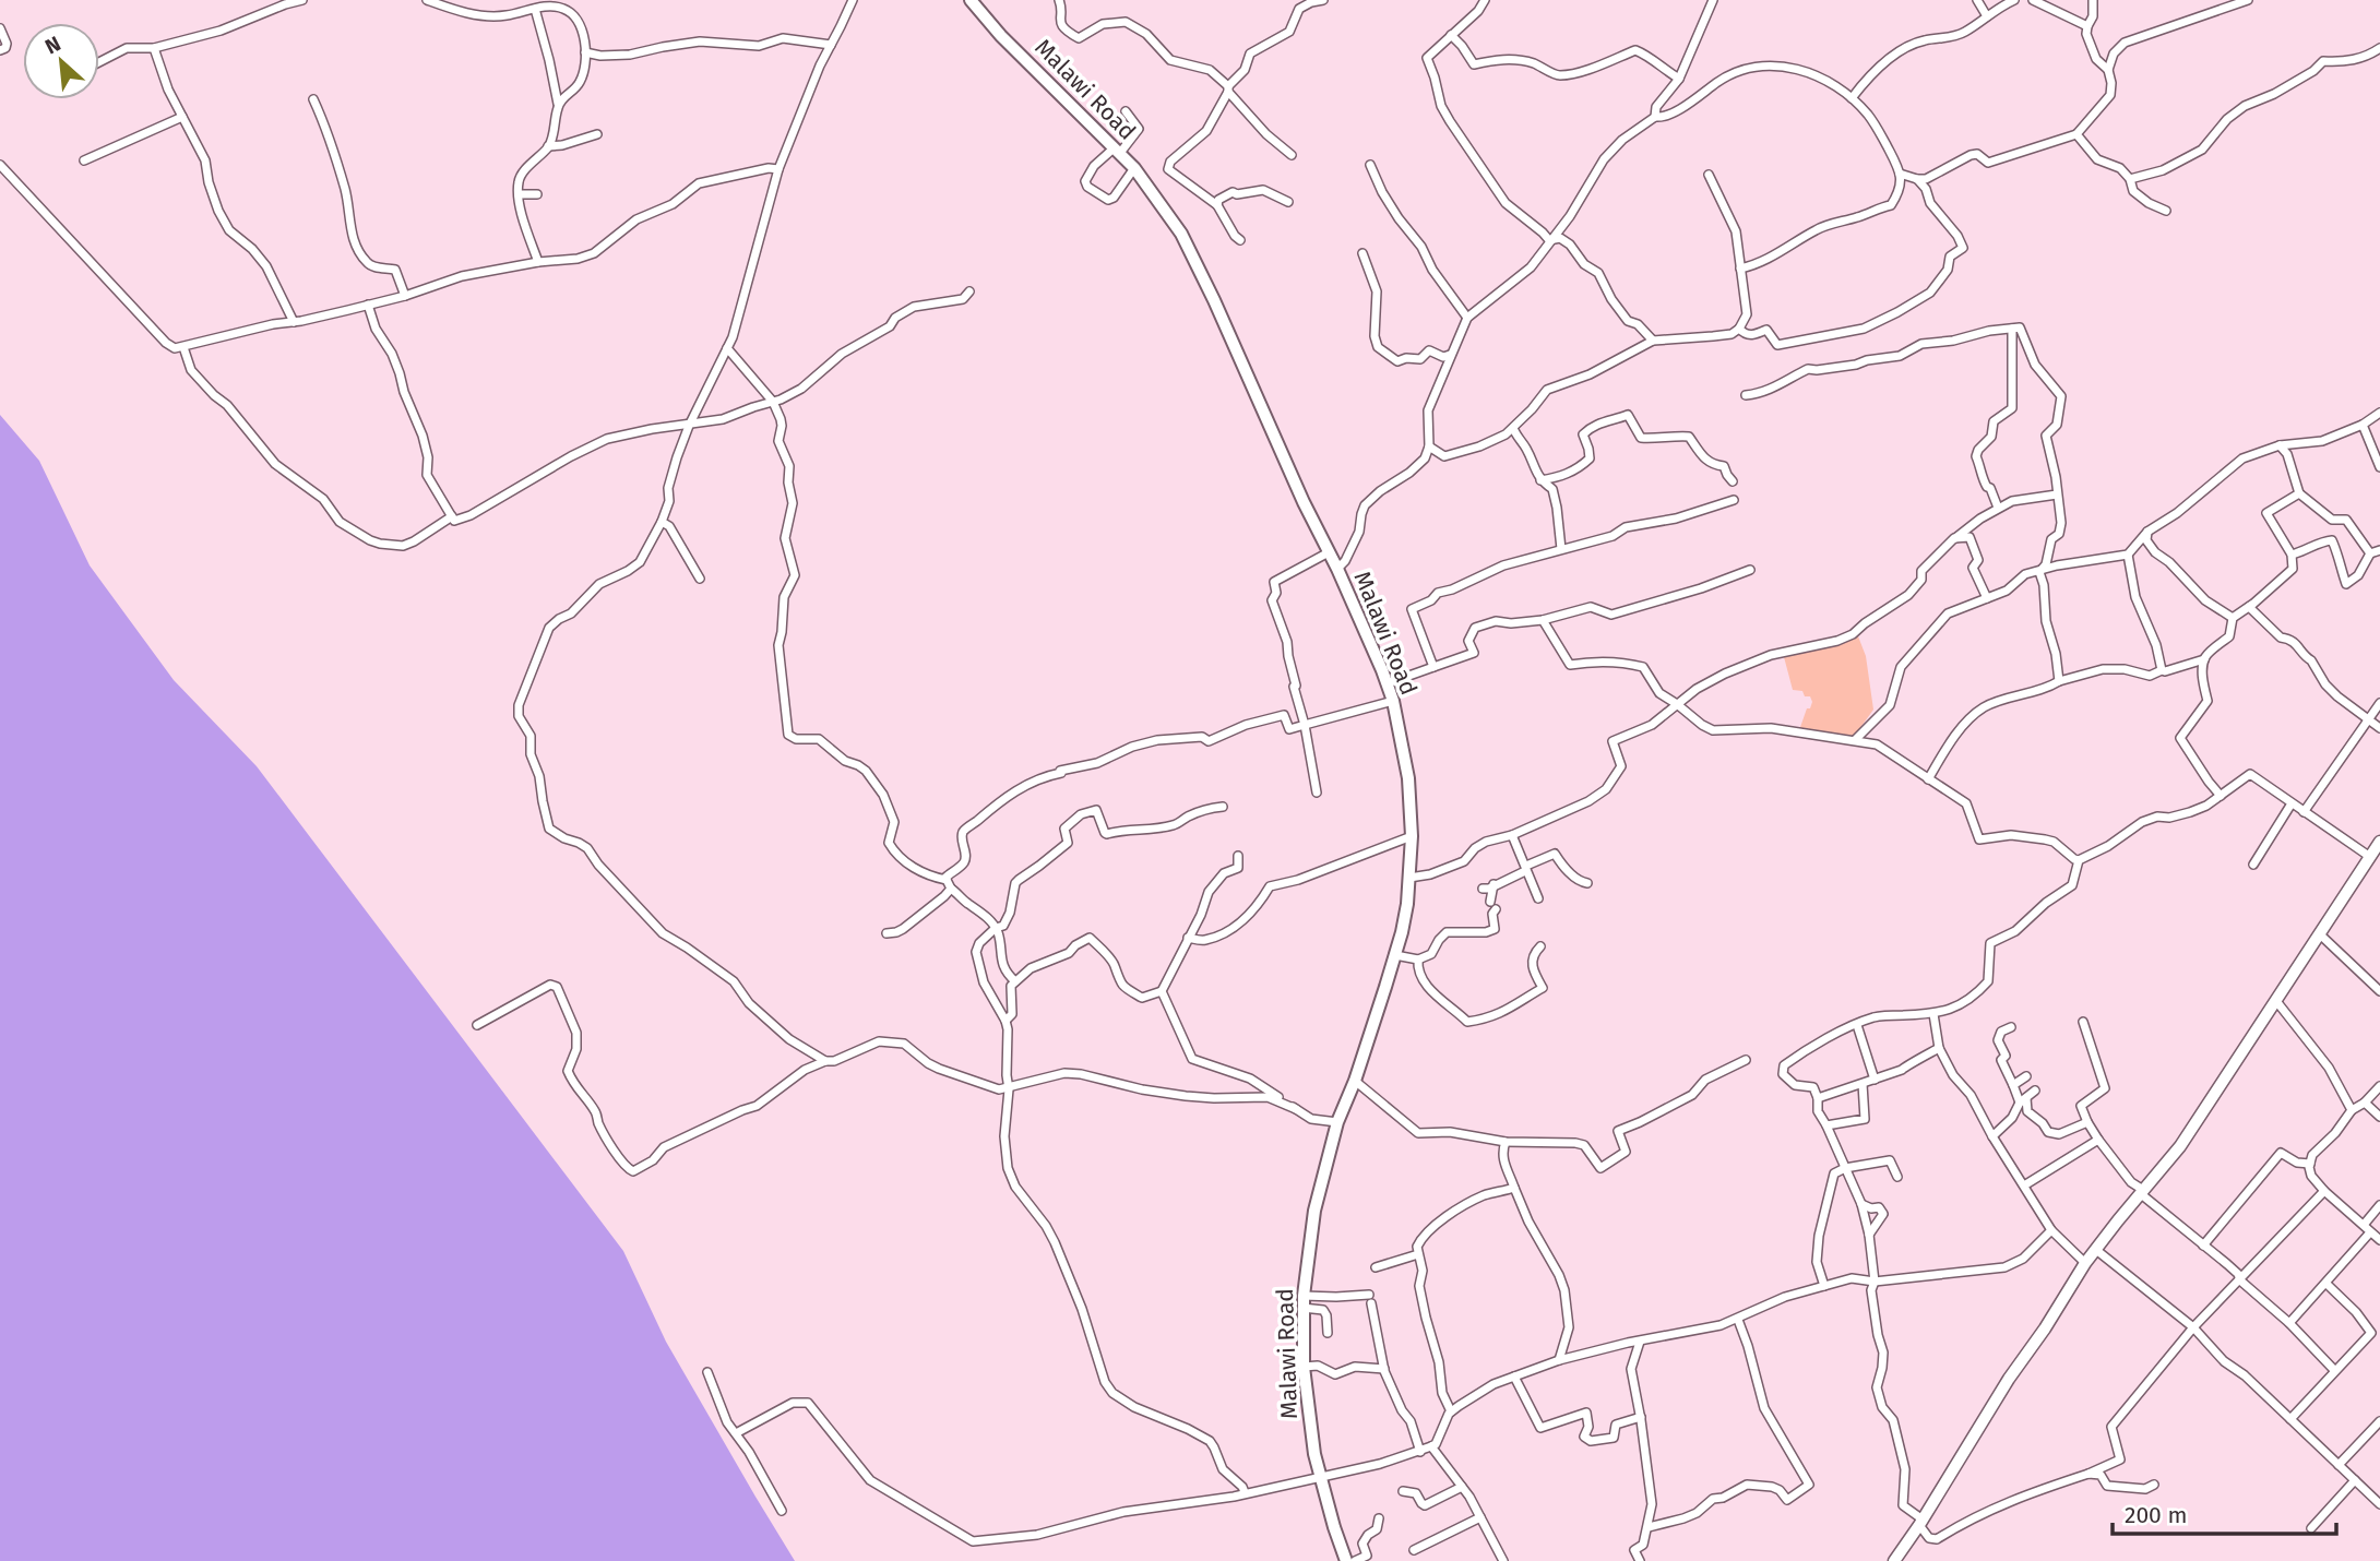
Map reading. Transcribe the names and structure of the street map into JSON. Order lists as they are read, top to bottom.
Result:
{
  "streets": {
    "main road": ["Malawi Road"]
  },
  "scale_bar": "200 m",
  "north": "top left"
}
